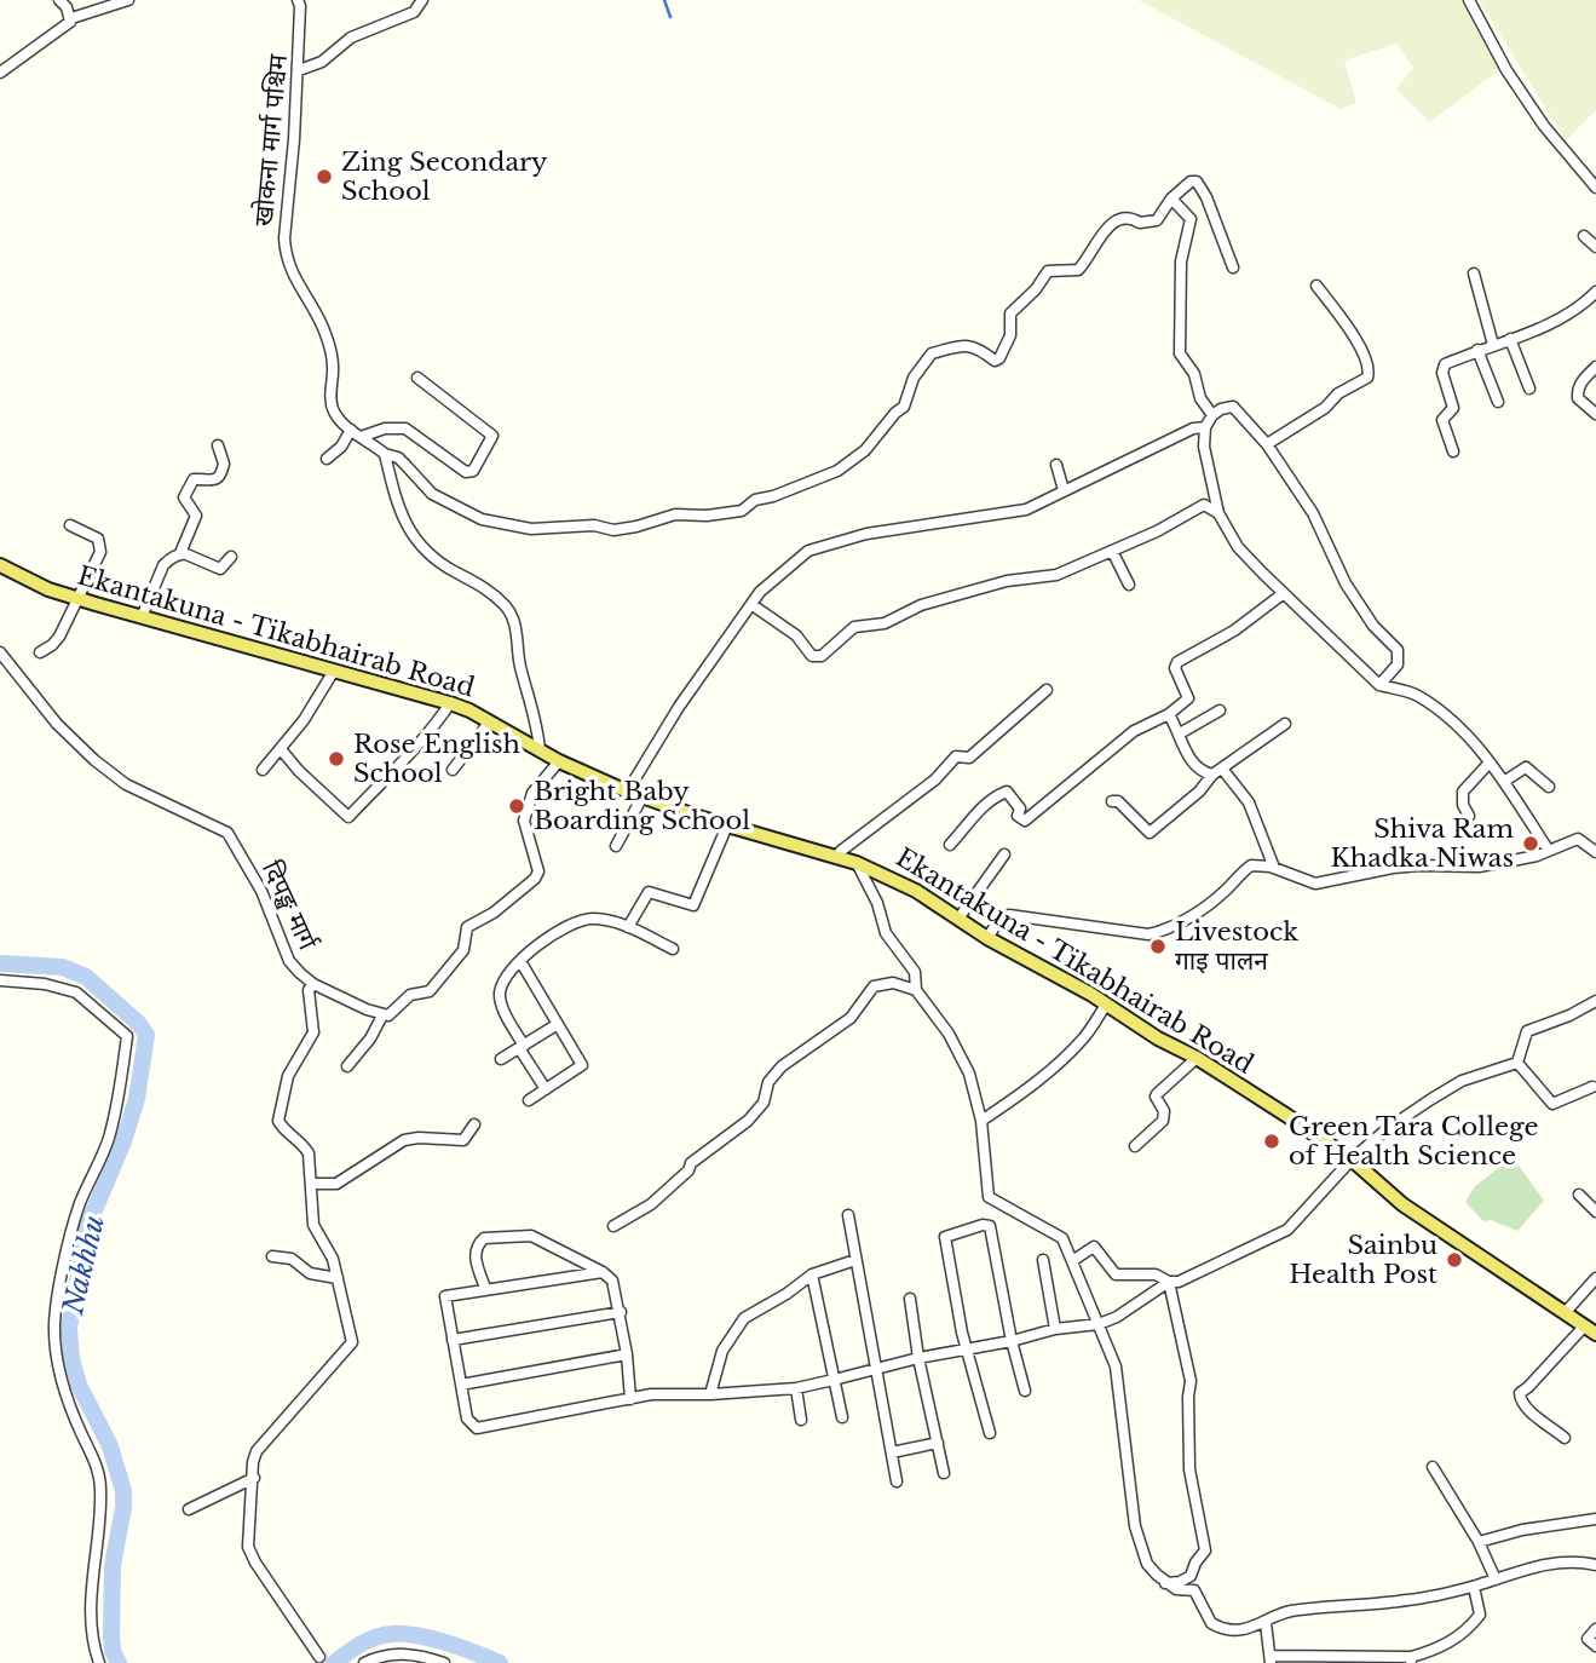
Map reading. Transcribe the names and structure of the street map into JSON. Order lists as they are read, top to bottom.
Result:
{
  "streets": {
    "main road": ["Ekantakuna - Tikabhairab Road"],
    "street": ["खोकना मार्ग पश्चिम", "दिपङ्ख मार्ग"]
  },
  "water": ["Nakhhu"],
  "places": [
    "Zing Secondary School",
    "Rose English School",
    "Bright Baby Boarding School",
    "Shiva Ram Khadka Niwas",
    "Livestock गाइ पालन",
    "Green Tara College of Health Science",
    "Sainbu Health Post"
  ]
}
